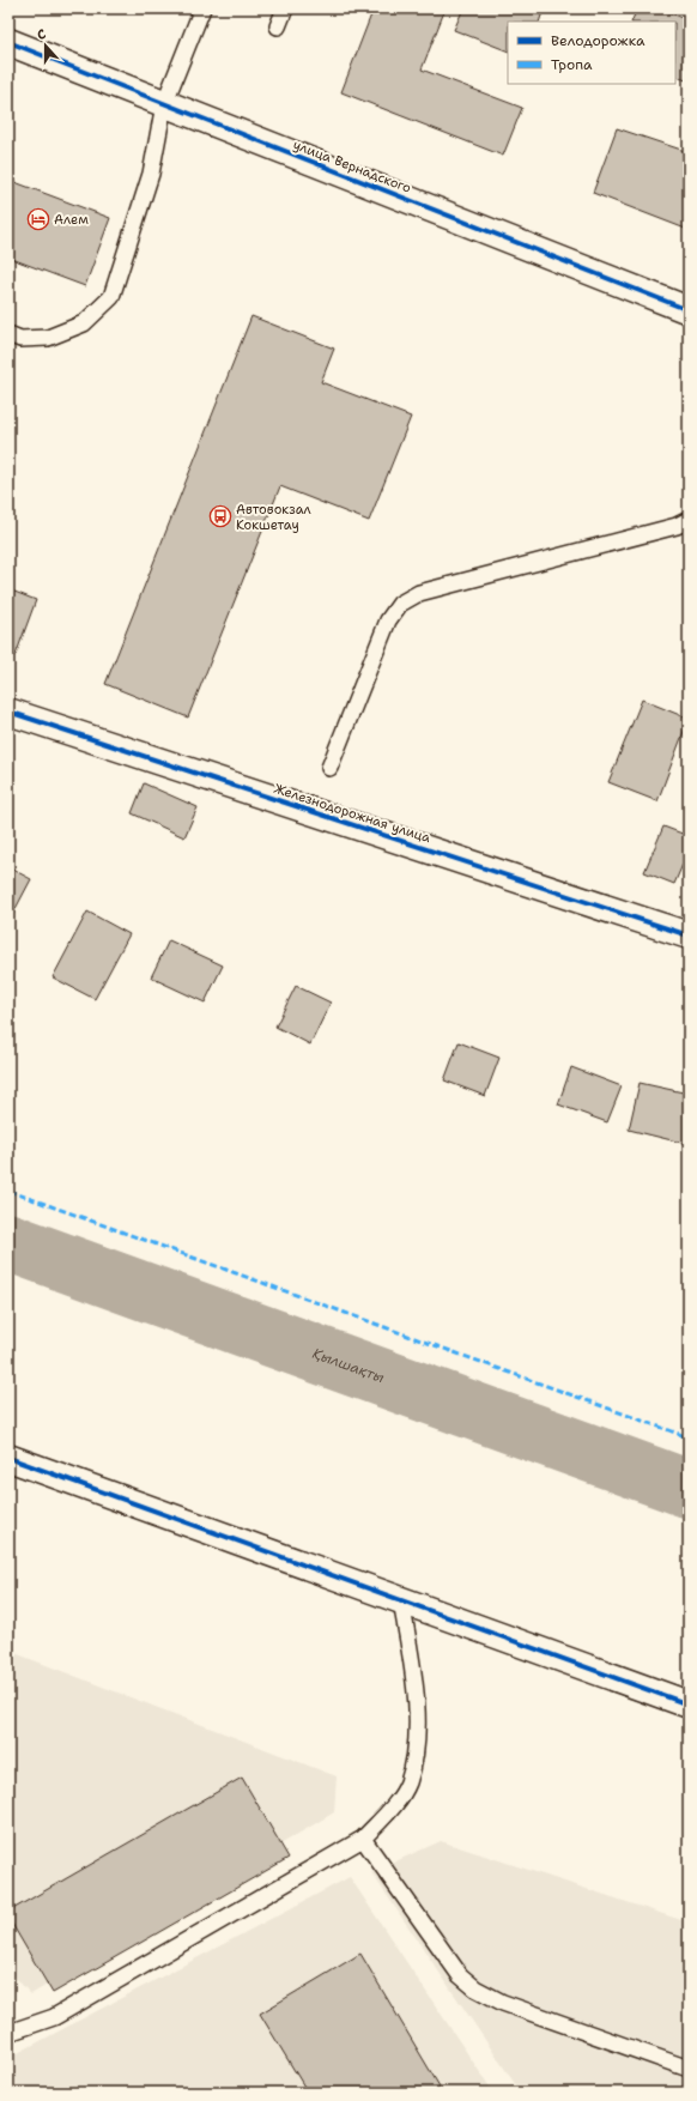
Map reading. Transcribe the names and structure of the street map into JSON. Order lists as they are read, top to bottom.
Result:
{
  "streets": {
    "street": ["улица Вернадского", "Железнодорожная улица"]
  },
  "water": ["Қылшақты"],
  "places": {
    "hotel": ["Алем"],
    "bus stop": ["Автовокзал Кокшетау"]
  },
  "legend": ["Велодорожка", "Тропа"],
  "north": "top"
}
